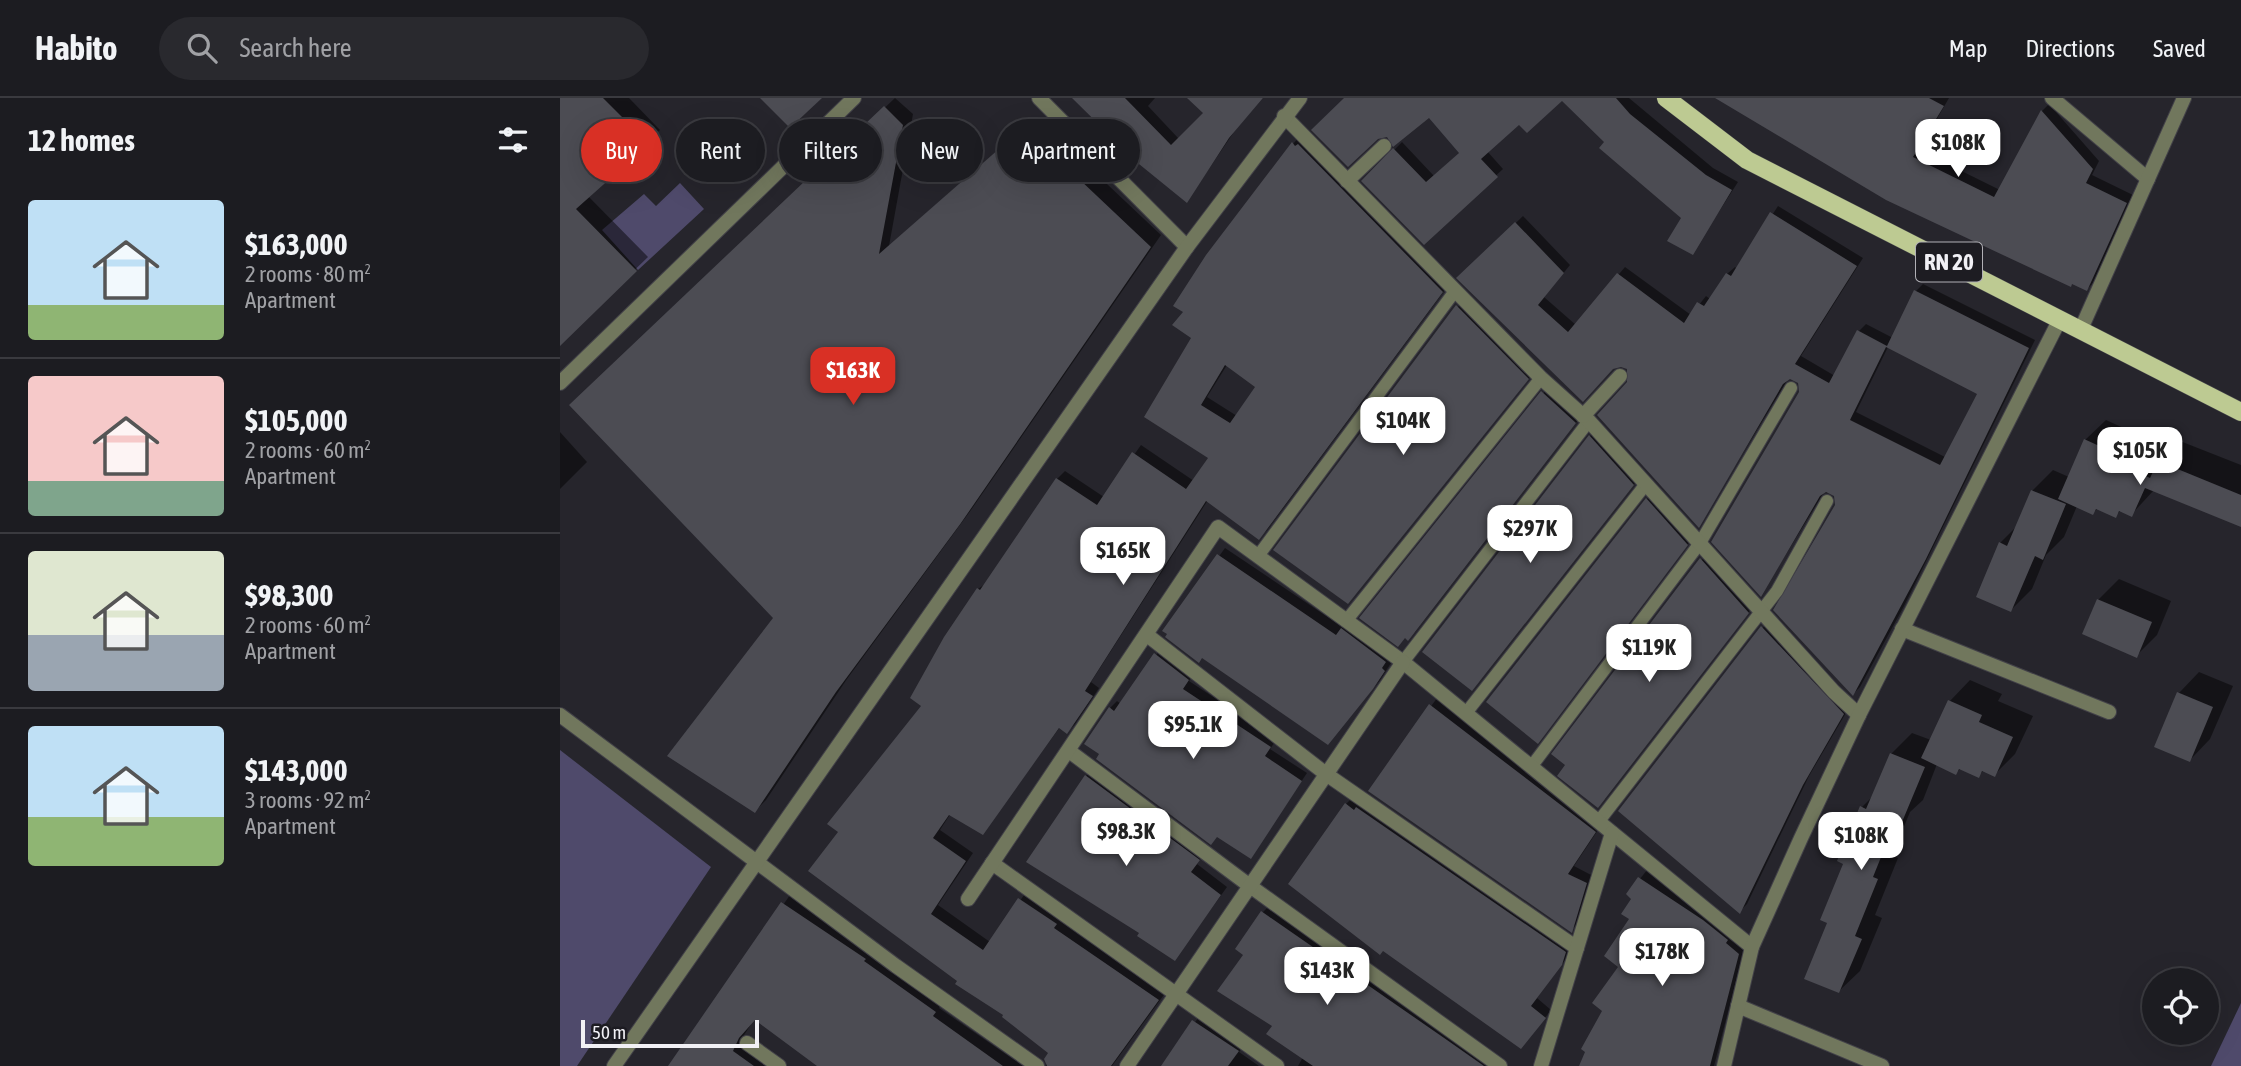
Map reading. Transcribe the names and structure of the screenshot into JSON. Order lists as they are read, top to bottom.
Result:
{
  "streets": {
    "main road": ["RN 20"]
  },
  "scale_bar": "50 m",
  "page": {
    "header": "Habito",
    "search": "Search here",
    "nav": ["Map", "Directions", "Saved"],
    "heading": "12 homes",
    "price": [
      "$108K",
      "$163K",
      "$104K",
      "$105K",
      "$297K",
      "$165K",
      "$119K",
      "$95.1K",
      "$98.3K",
      "$108K",
      "$178K",
      "$143K"
    ],
    "chip": [
      "Buy",
      "Rent",
      "Filters",
      "New",
      "Apartment"
    ],
    "list": [
      {
        "name": "$163,000",
        "note": "2 rooms · 80 m² · Apartment"
      },
      {
        "name": "$105,000",
        "note": "2 rooms · 60 m² · Apartment"
      },
      {
        "name": "$98,300",
        "note": "2 rooms · 60 m² · Apartment"
      },
      {
        "name": "$143,000",
        "note": "3 rooms · 92 m² · Apartment"
      }
    ],
    "scale": "50 m"
  }
}
